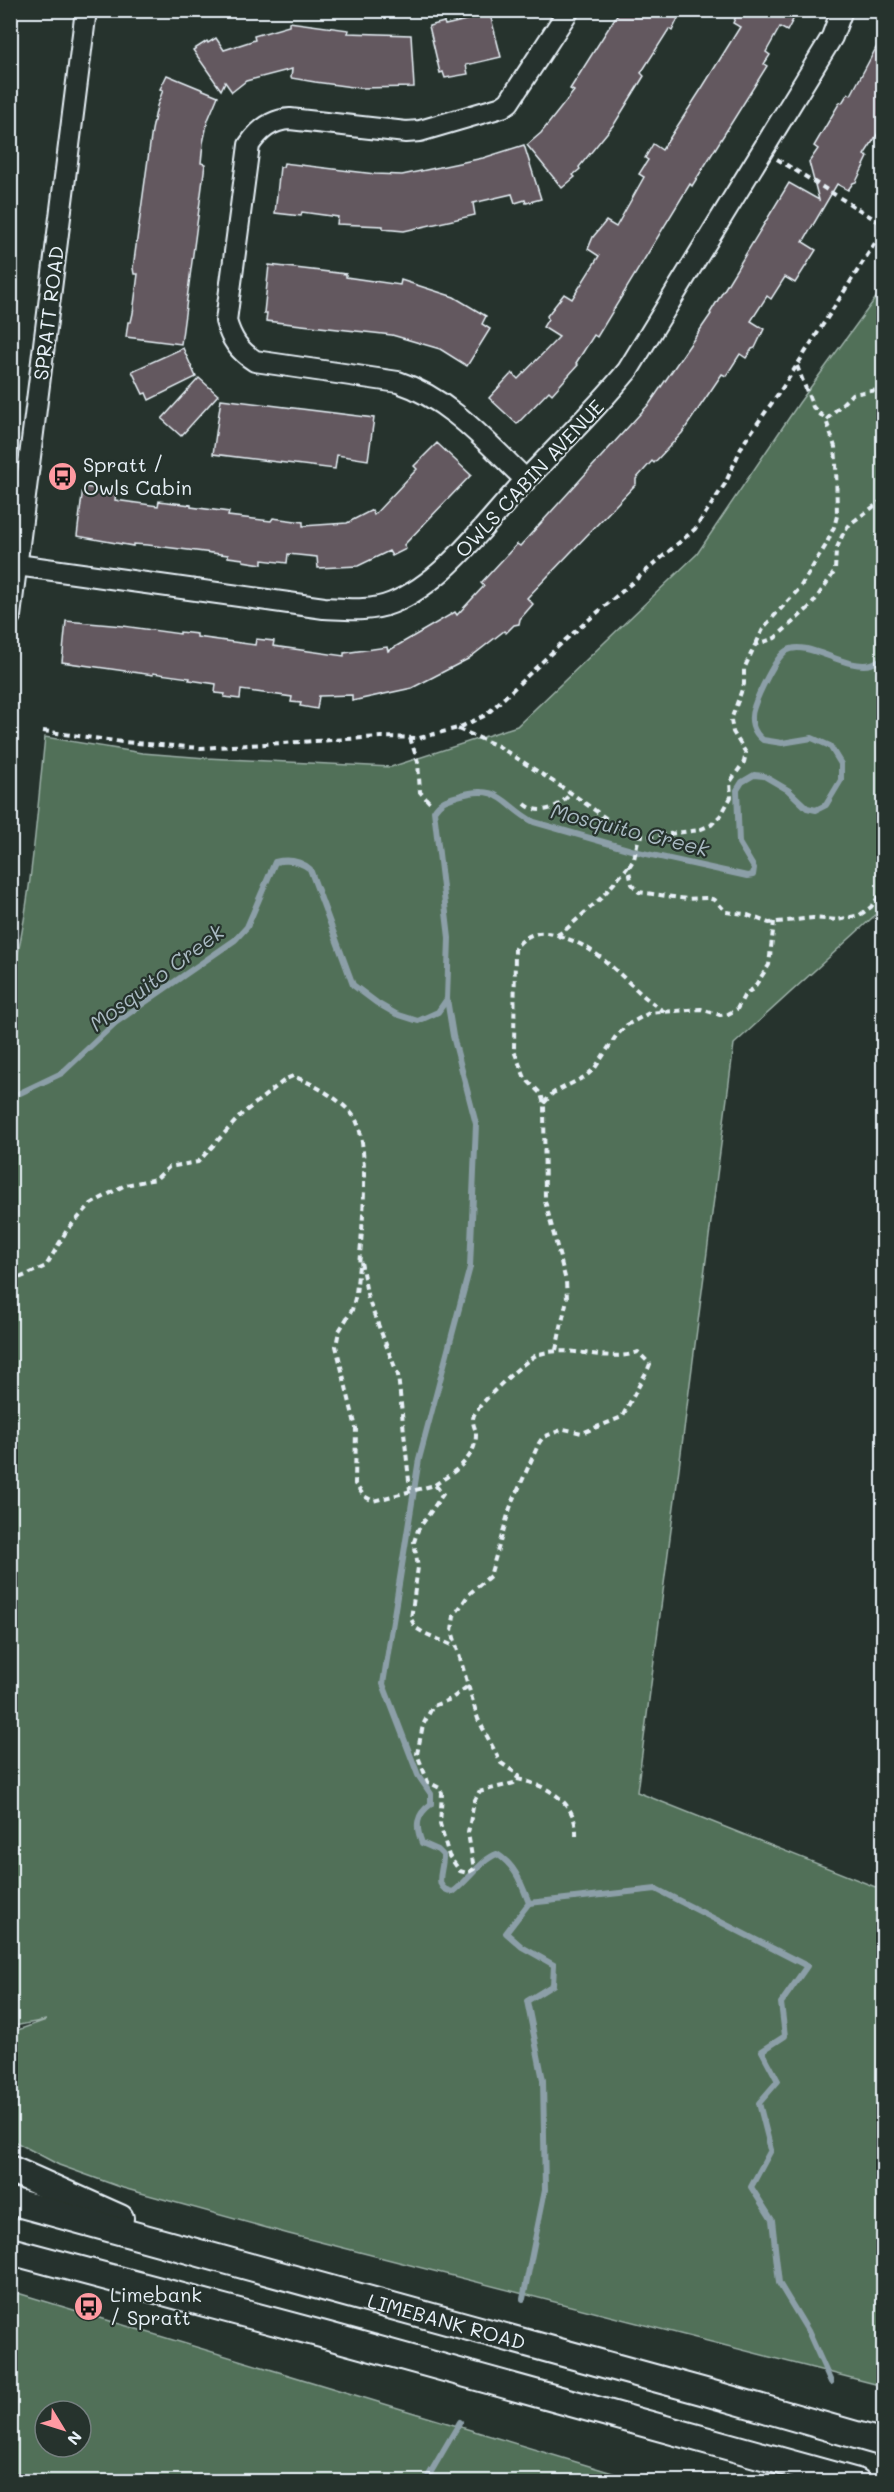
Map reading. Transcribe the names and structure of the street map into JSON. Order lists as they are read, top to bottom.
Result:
{
  "streets": {
    "main road": ["LIMEBANK ROAD"],
    "street": ["SPRATT ROAD", "OWLS CABIN AVENUE"]
  },
  "crossings": [
    ["SPRATT ROAD", "OWLS CABIN AVENUE"]
  ],
  "water": ["Mosquito Creek"],
  "places": {
    "bus stop": ["Spratt / Owls Cabin", "Limebank / Spratt"]
  },
  "north": "bottom right"
}
